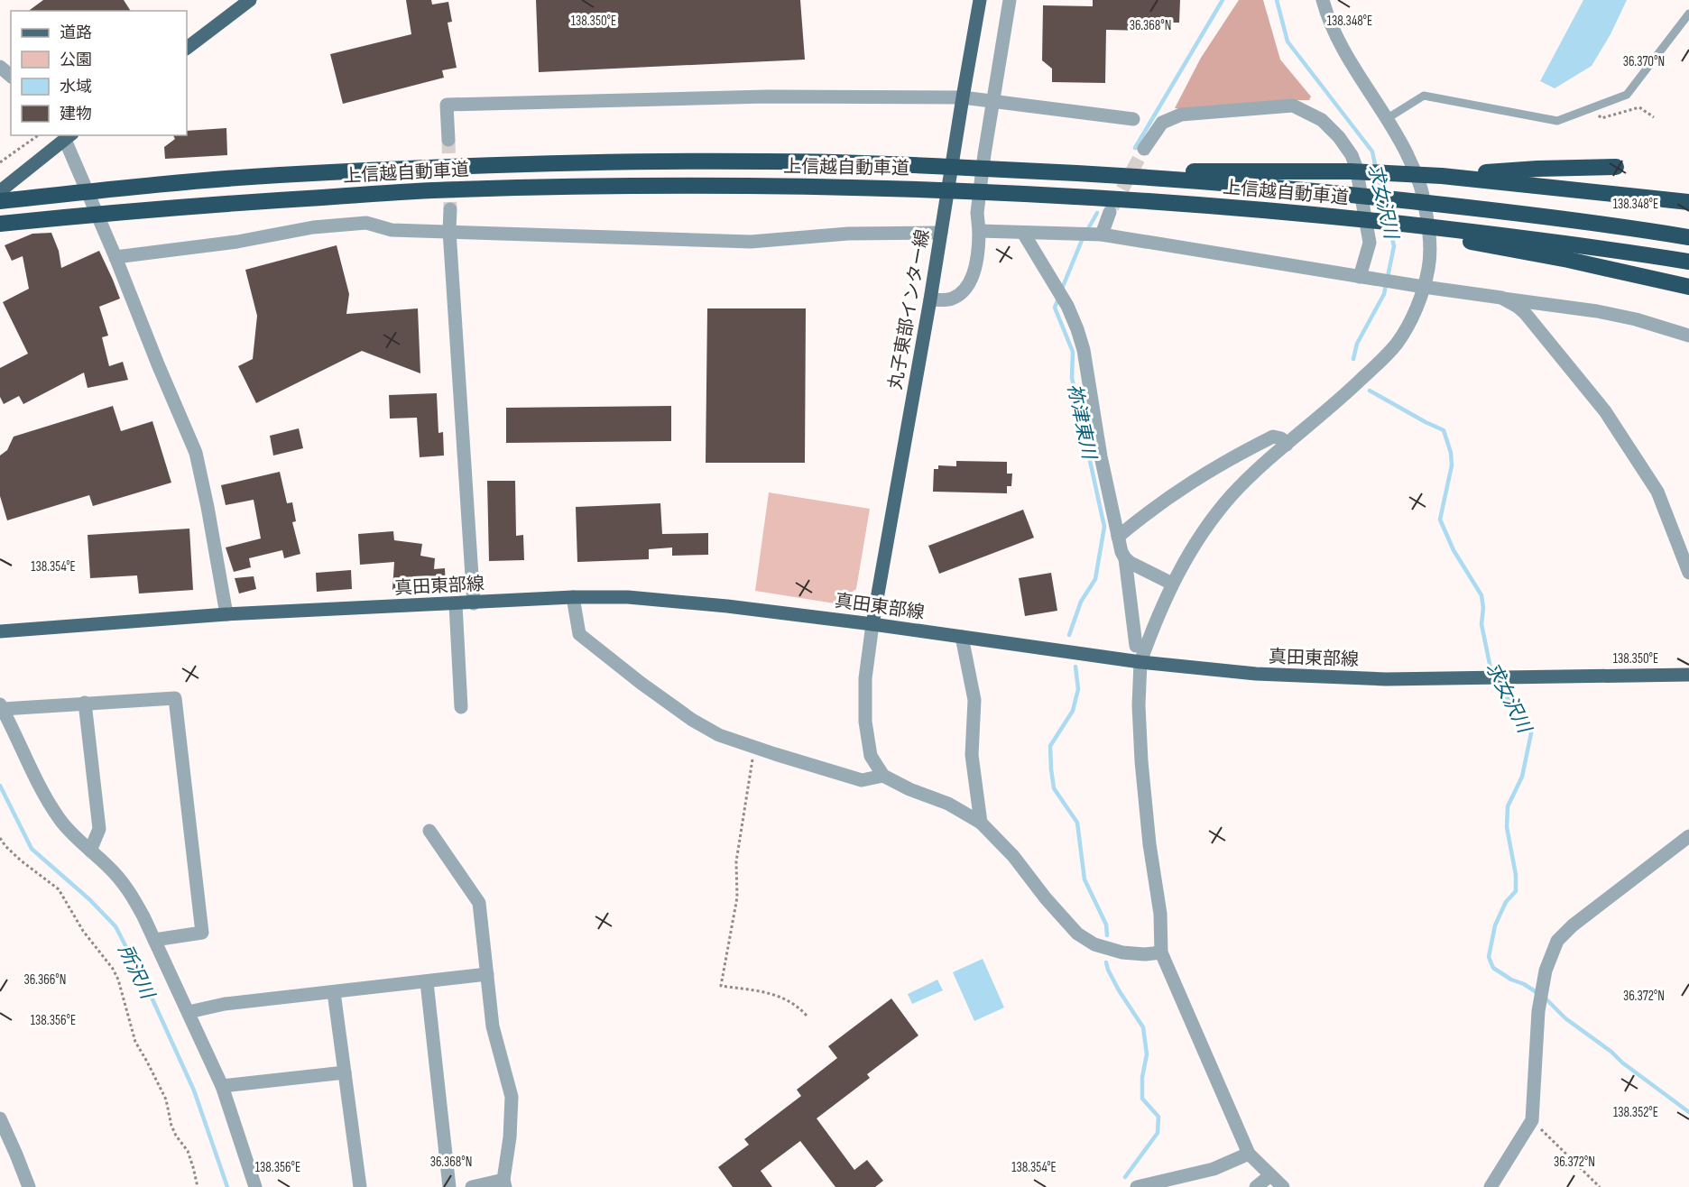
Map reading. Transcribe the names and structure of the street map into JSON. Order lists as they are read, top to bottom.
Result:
{
  "streets": {
    "highway": ["上信越自動車道"],
    "main road": ["丸子東部インター線", "真田東部線"]
  },
  "crossings": [
    ["丸子東部インター線", "真田東部線"]
  ],
  "water": ["求女沢川", "祢津東川", "所沢川"],
  "legend": [
    "道路",
    "公園",
    "水域",
    "建物"
  ],
  "coordinates": [
    "138.350°E",
    "138.348°E",
    "36.368°N",
    "36.370°N",
    "138.354°E",
    "36.366°N",
    "36.372°N",
    "138.356°E",
    "138.352°E"
  ]
}
